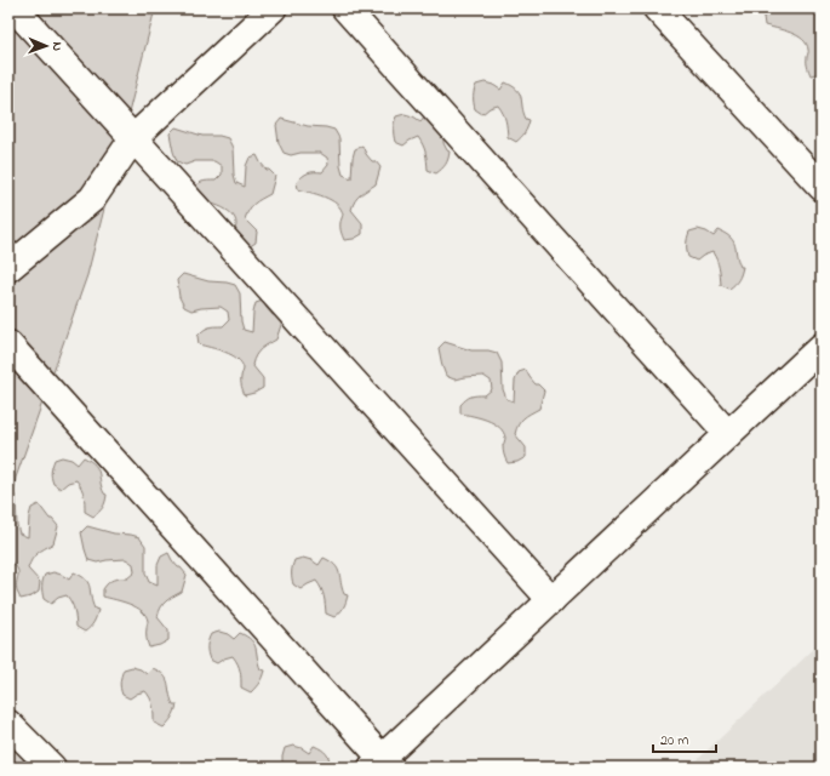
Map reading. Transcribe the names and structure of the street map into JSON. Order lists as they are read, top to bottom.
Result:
{
  "scale_bar": "20 m",
  "north": "right"
}
